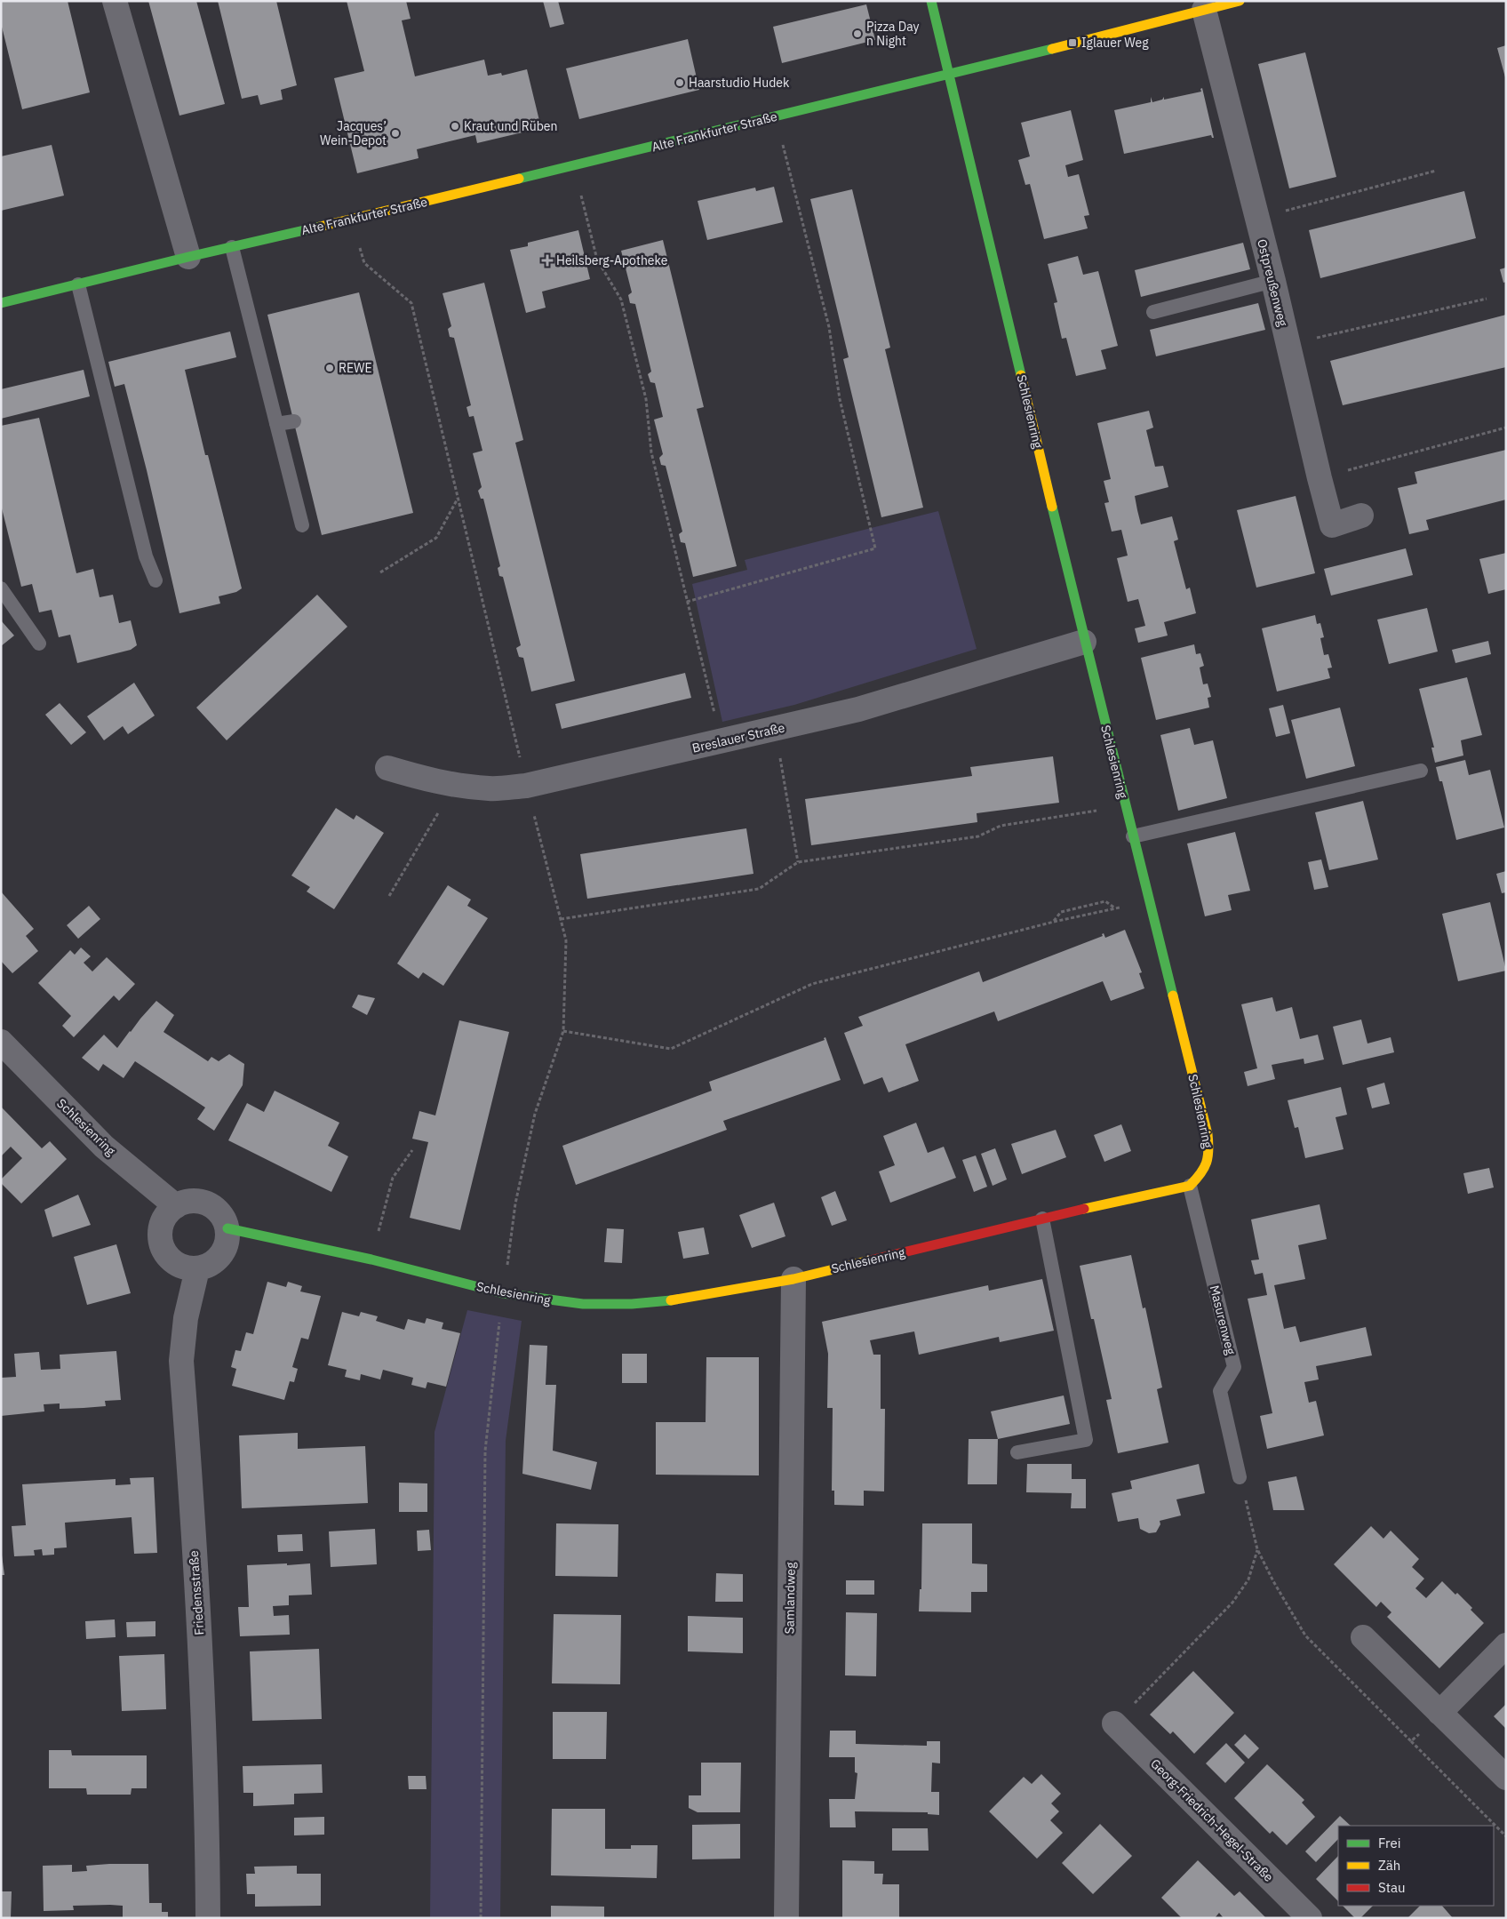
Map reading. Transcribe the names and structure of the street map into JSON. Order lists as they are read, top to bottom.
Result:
{
  "streets": {
    "street": [
      "Alte Frankfurter Straße",
      "Ostpreußenweg",
      "Schlesienring",
      "Breslauer Straße",
      "Friedensstraße",
      "Samlandweg",
      "Georg-Friedrich-Hegel-Straße"
    ],
    "lane": ["Masurenweg"]
  },
  "crossings": [
    ["Alte Frankfurter Straße", "Ostpreußenweg"],
    ["Alte Frankfurter Straße", "Schlesienring"],
    ["Schlesienring", "Breslauer Straße"],
    ["Schlesienring", "Masurenweg"],
    ["Schlesienring", "Friedensstraße"],
    ["Schlesienring", "Samlandweg"]
  ],
  "places": {
    "other": [
      "Pizza Day n Night",
      "Haarstudio Hudek",
      "Kraut und Rüben",
      "Jacques’ Wein-Depot",
      "REWE"
    ],
    "transit": ["Iglauer Weg"],
    "health": ["Heilsberg-Apotheke"]
  },
  "legend": ["Frei", "Zäh", "Stau"]
}
